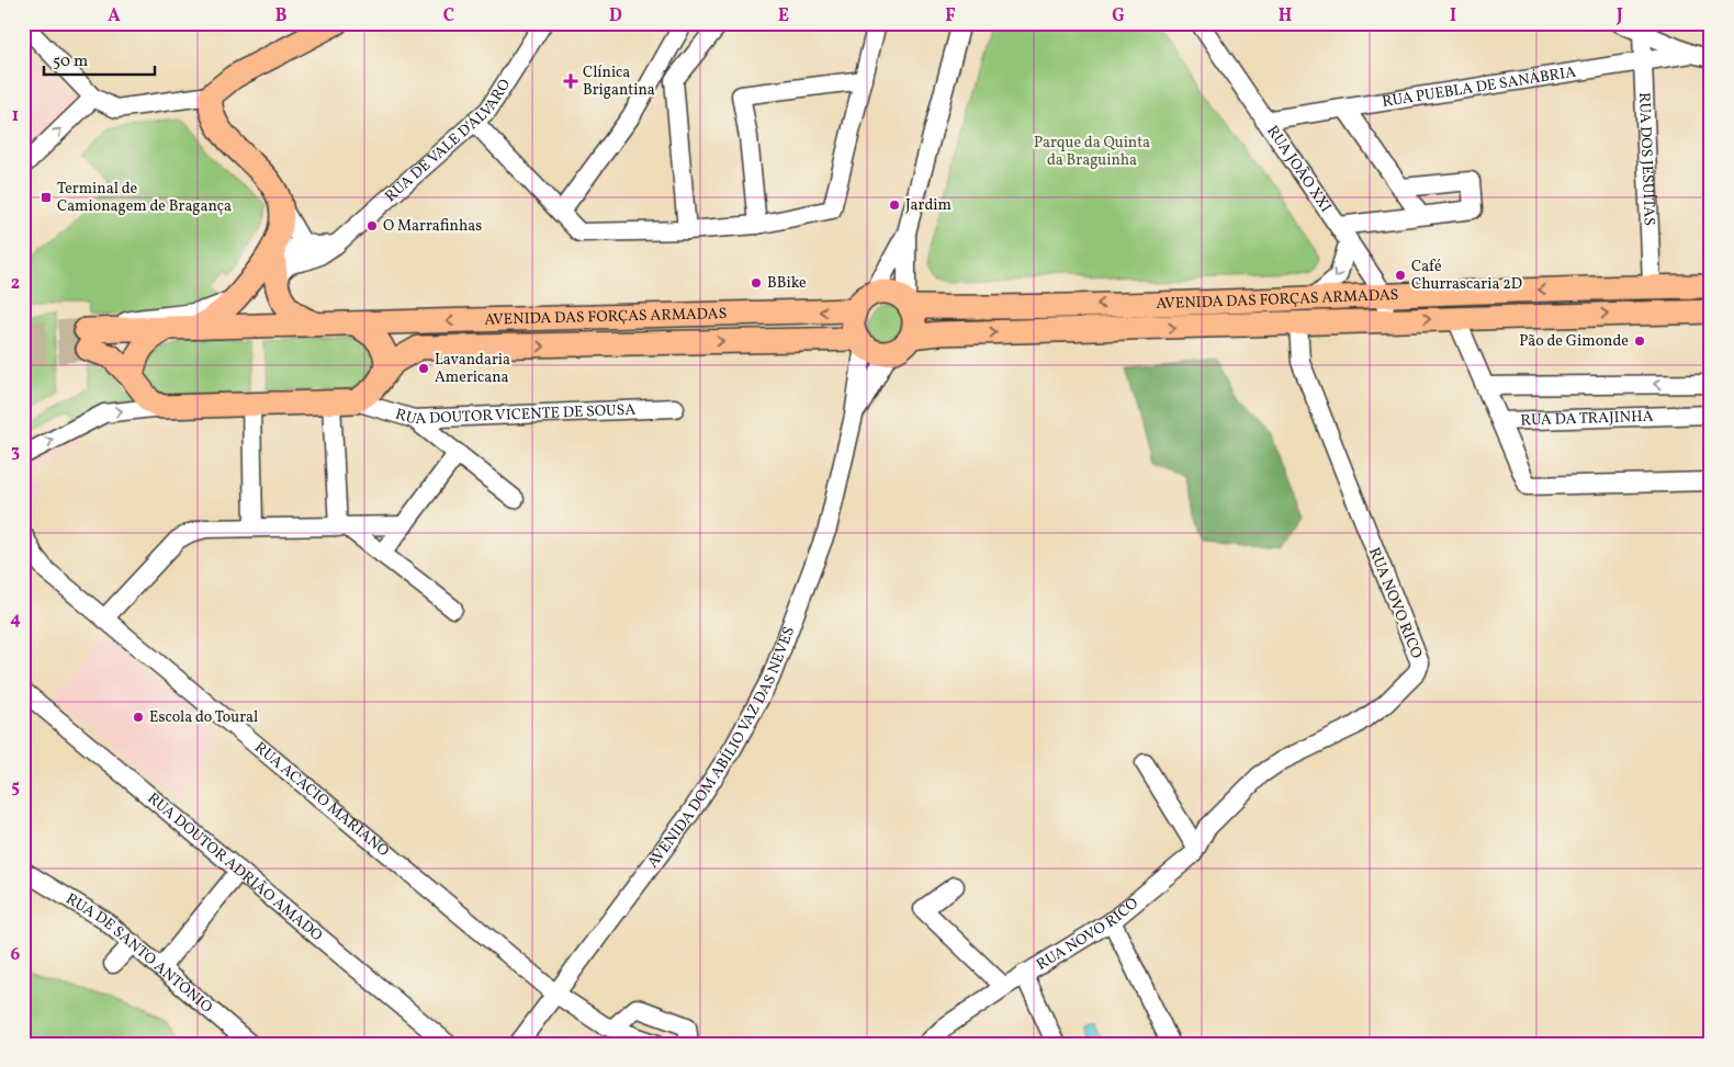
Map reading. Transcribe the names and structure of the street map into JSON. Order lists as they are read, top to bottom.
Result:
{
  "streets": {
    "main road": ["AVENIDA DAS FORÇAS ARMADAS"],
    "street": [
      "RUA PUEBLA DE SANÁBRIA",
      "RUA DE VALE D'ÁLVARO",
      "RUA DOS JESUÍTAS",
      "RUA JOÃO XXI",
      "RUA DOUTOR VICENTE DE SOUSA",
      "RUA DA TRAJINHA",
      "RUA NOVO RICO",
      "AVENIDA DOM ABÍLIO VAZ DAS NEVES",
      "RUA ACÁCIO MARIANO",
      "RUA DOUTOR ADRIÃO AMADO",
      "RUA DE SANTO ANTÓNIO"
    ]
  },
  "crossings": [
    ["RUA PUEBLA DE SANÁBRIA", "RUA DOS JESUÍTAS"],
    ["RUA PUEBLA DE SANÁBRIA", "RUA JOÃO XXI"],
    ["RUA DOS JESUÍTAS", "AVENIDA DAS FORÇAS ARMADAS"],
    ["RUA JOÃO XXI", "AVENIDA DAS FORÇAS ARMADAS"],
    ["AVENIDA DAS FORÇAS ARMADAS", "RUA DOUTOR VICENTE DE SOUSA"],
    ["AVENIDA DAS FORÇAS ARMADAS", "RUA DA TRAJINHA"],
    ["AVENIDA DAS FORÇAS ARMADAS", "RUA NOVO RICO"],
    ["AVENIDA DOM ABÍLIO VAZ DAS NEVES", "RUA ACÁCIO MARIANO"]
  ],
  "parks": ["Parque da Quinta da Braguinha"],
  "places": {
    "health": ["Clínica Brigantina"],
    "transit": ["Terminal de Camionagem de Bragança"],
    "other": [
      "Jardim",
      "O Marrafinhas",
      "Café Churrascaria 2D",
      "BBike",
      "Pão de Gimonde",
      "Lavandaria Americana",
      "Escola do Toural"
    ]
  },
  "scale_bar": "50 m",
  "grid": {
    "columns": [
      "A",
      "B",
      "C",
      "D",
      "E",
      "F",
      "G",
      "H",
      "I",
      "J"
    ],
    "rows": [
      "1",
      "2",
      "3",
      "4",
      "5",
      "6"
    ]
  }
}
